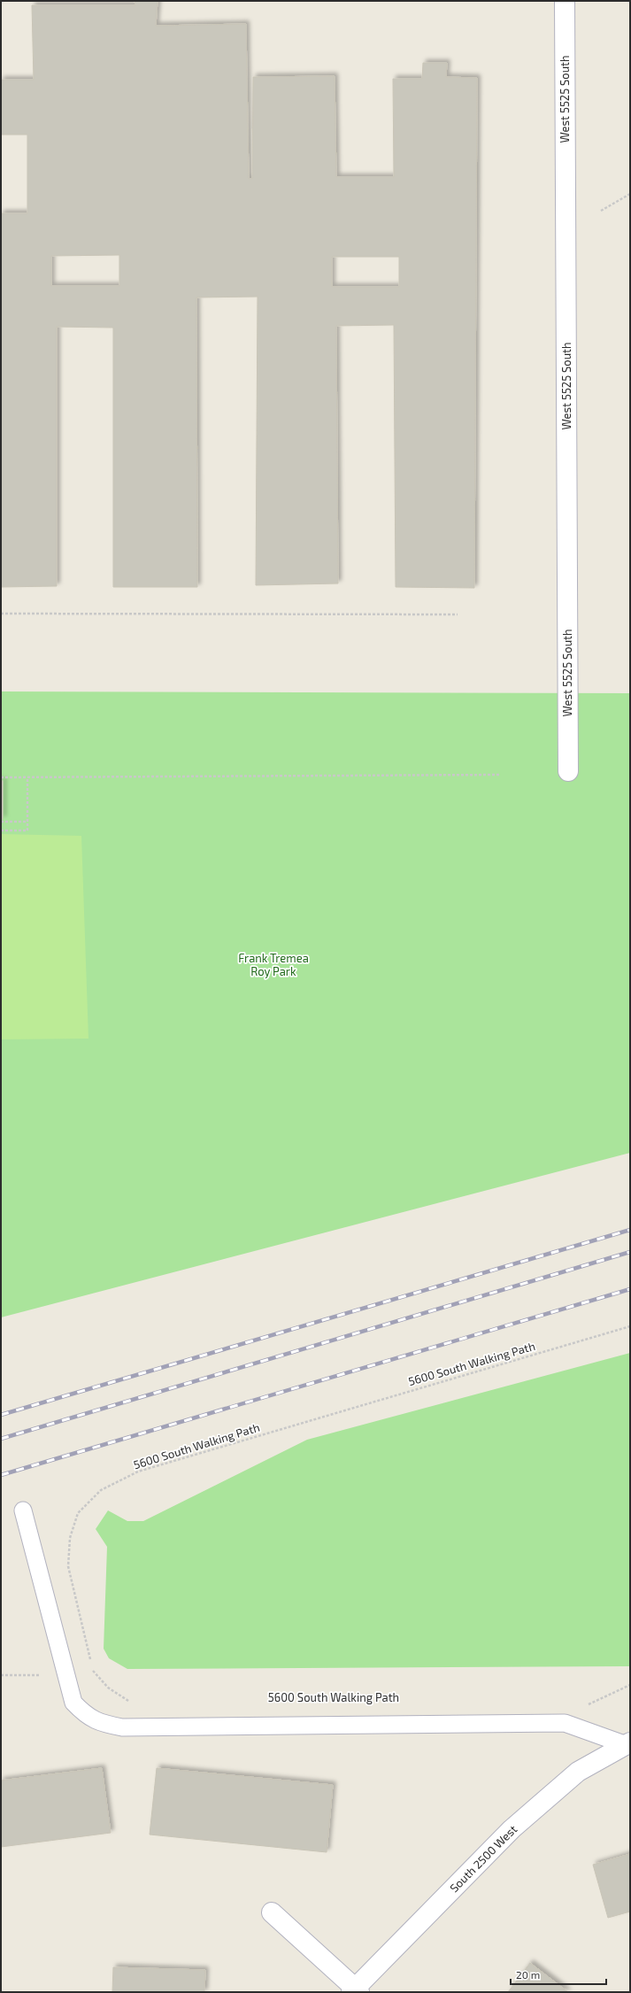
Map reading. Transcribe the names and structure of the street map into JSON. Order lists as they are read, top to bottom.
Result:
{
  "streets": {
    "street": ["West 5525 South", "South 2500 West"],
    "path": ["5600 South Walking Path"]
  },
  "parks": ["Frank Tremea Roy Park"],
  "scale_bar": "20 m"
}
